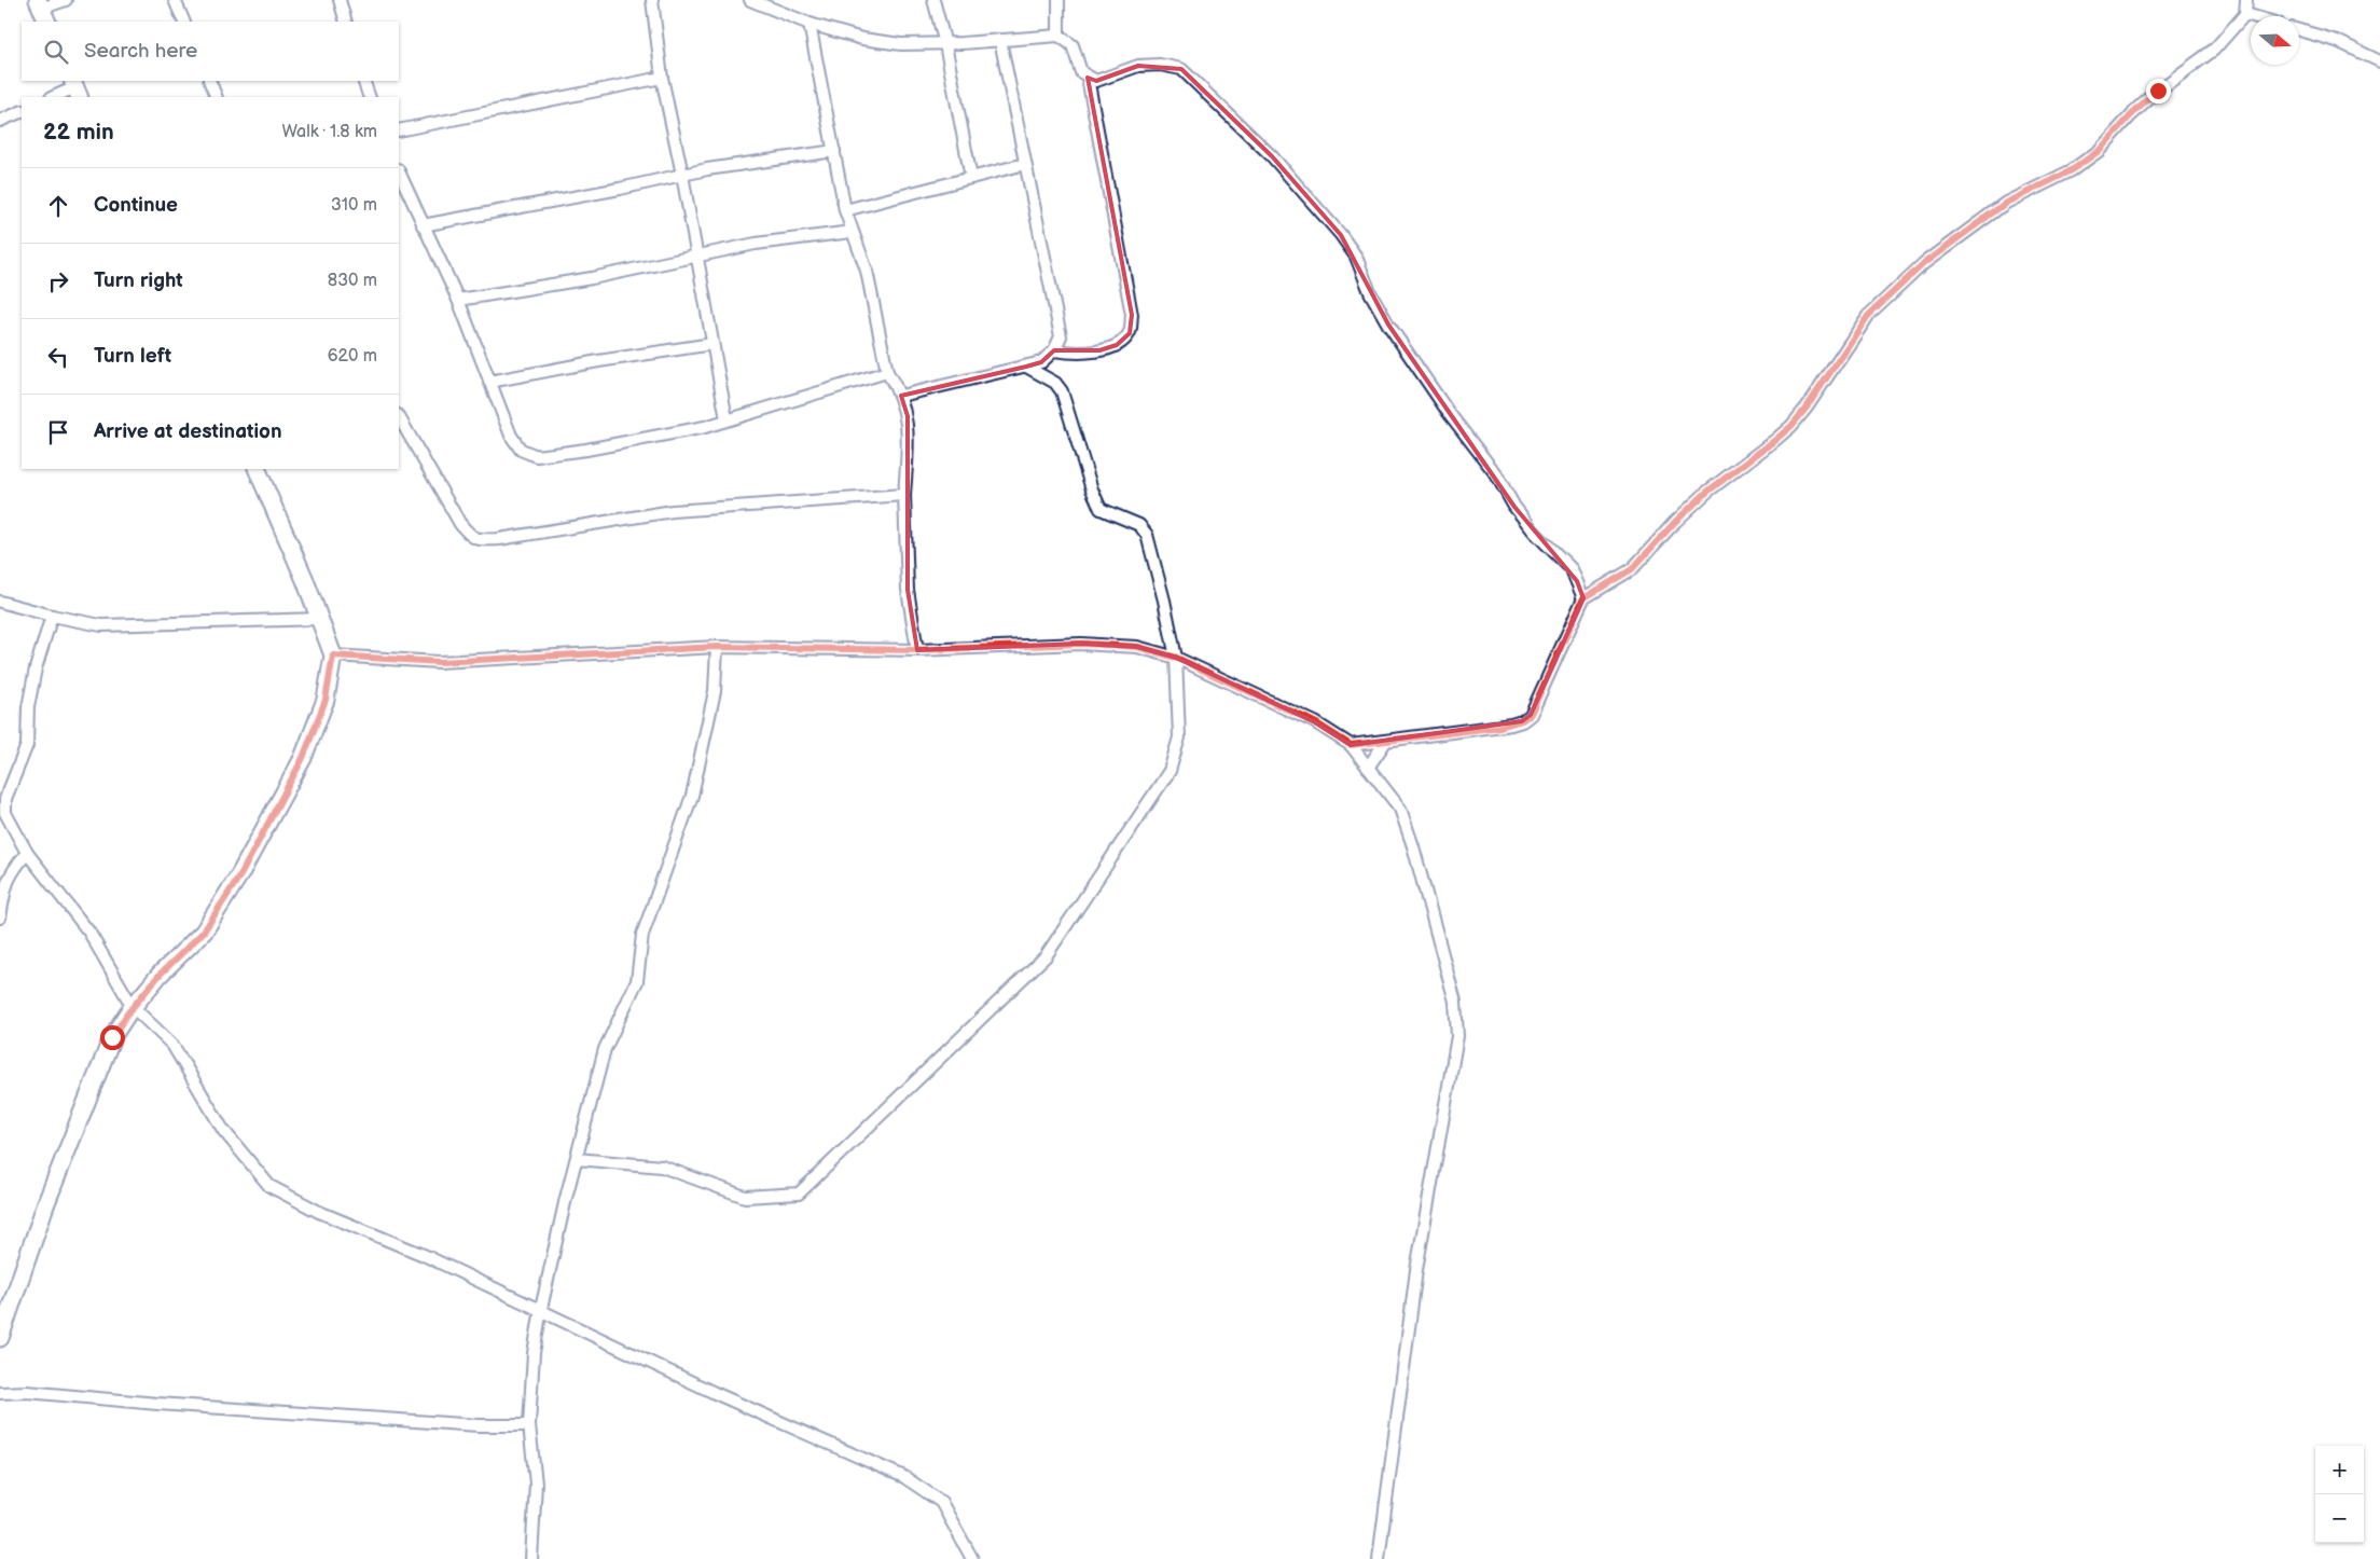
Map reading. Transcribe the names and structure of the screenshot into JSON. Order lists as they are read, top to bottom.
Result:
{
  "north": "right",
  "page": {
    "search": "Search here",
    "heading": ["22 min", "Walk · 1.8 km"],
    "list": [
      ["Continue", "310 m"],
      ["Turn right", "830 m"],
      ["Turn left", "620 m"],
      "Arrive at destination"
    ],
    "map_buttons": ["+", "−"]
  }
}
